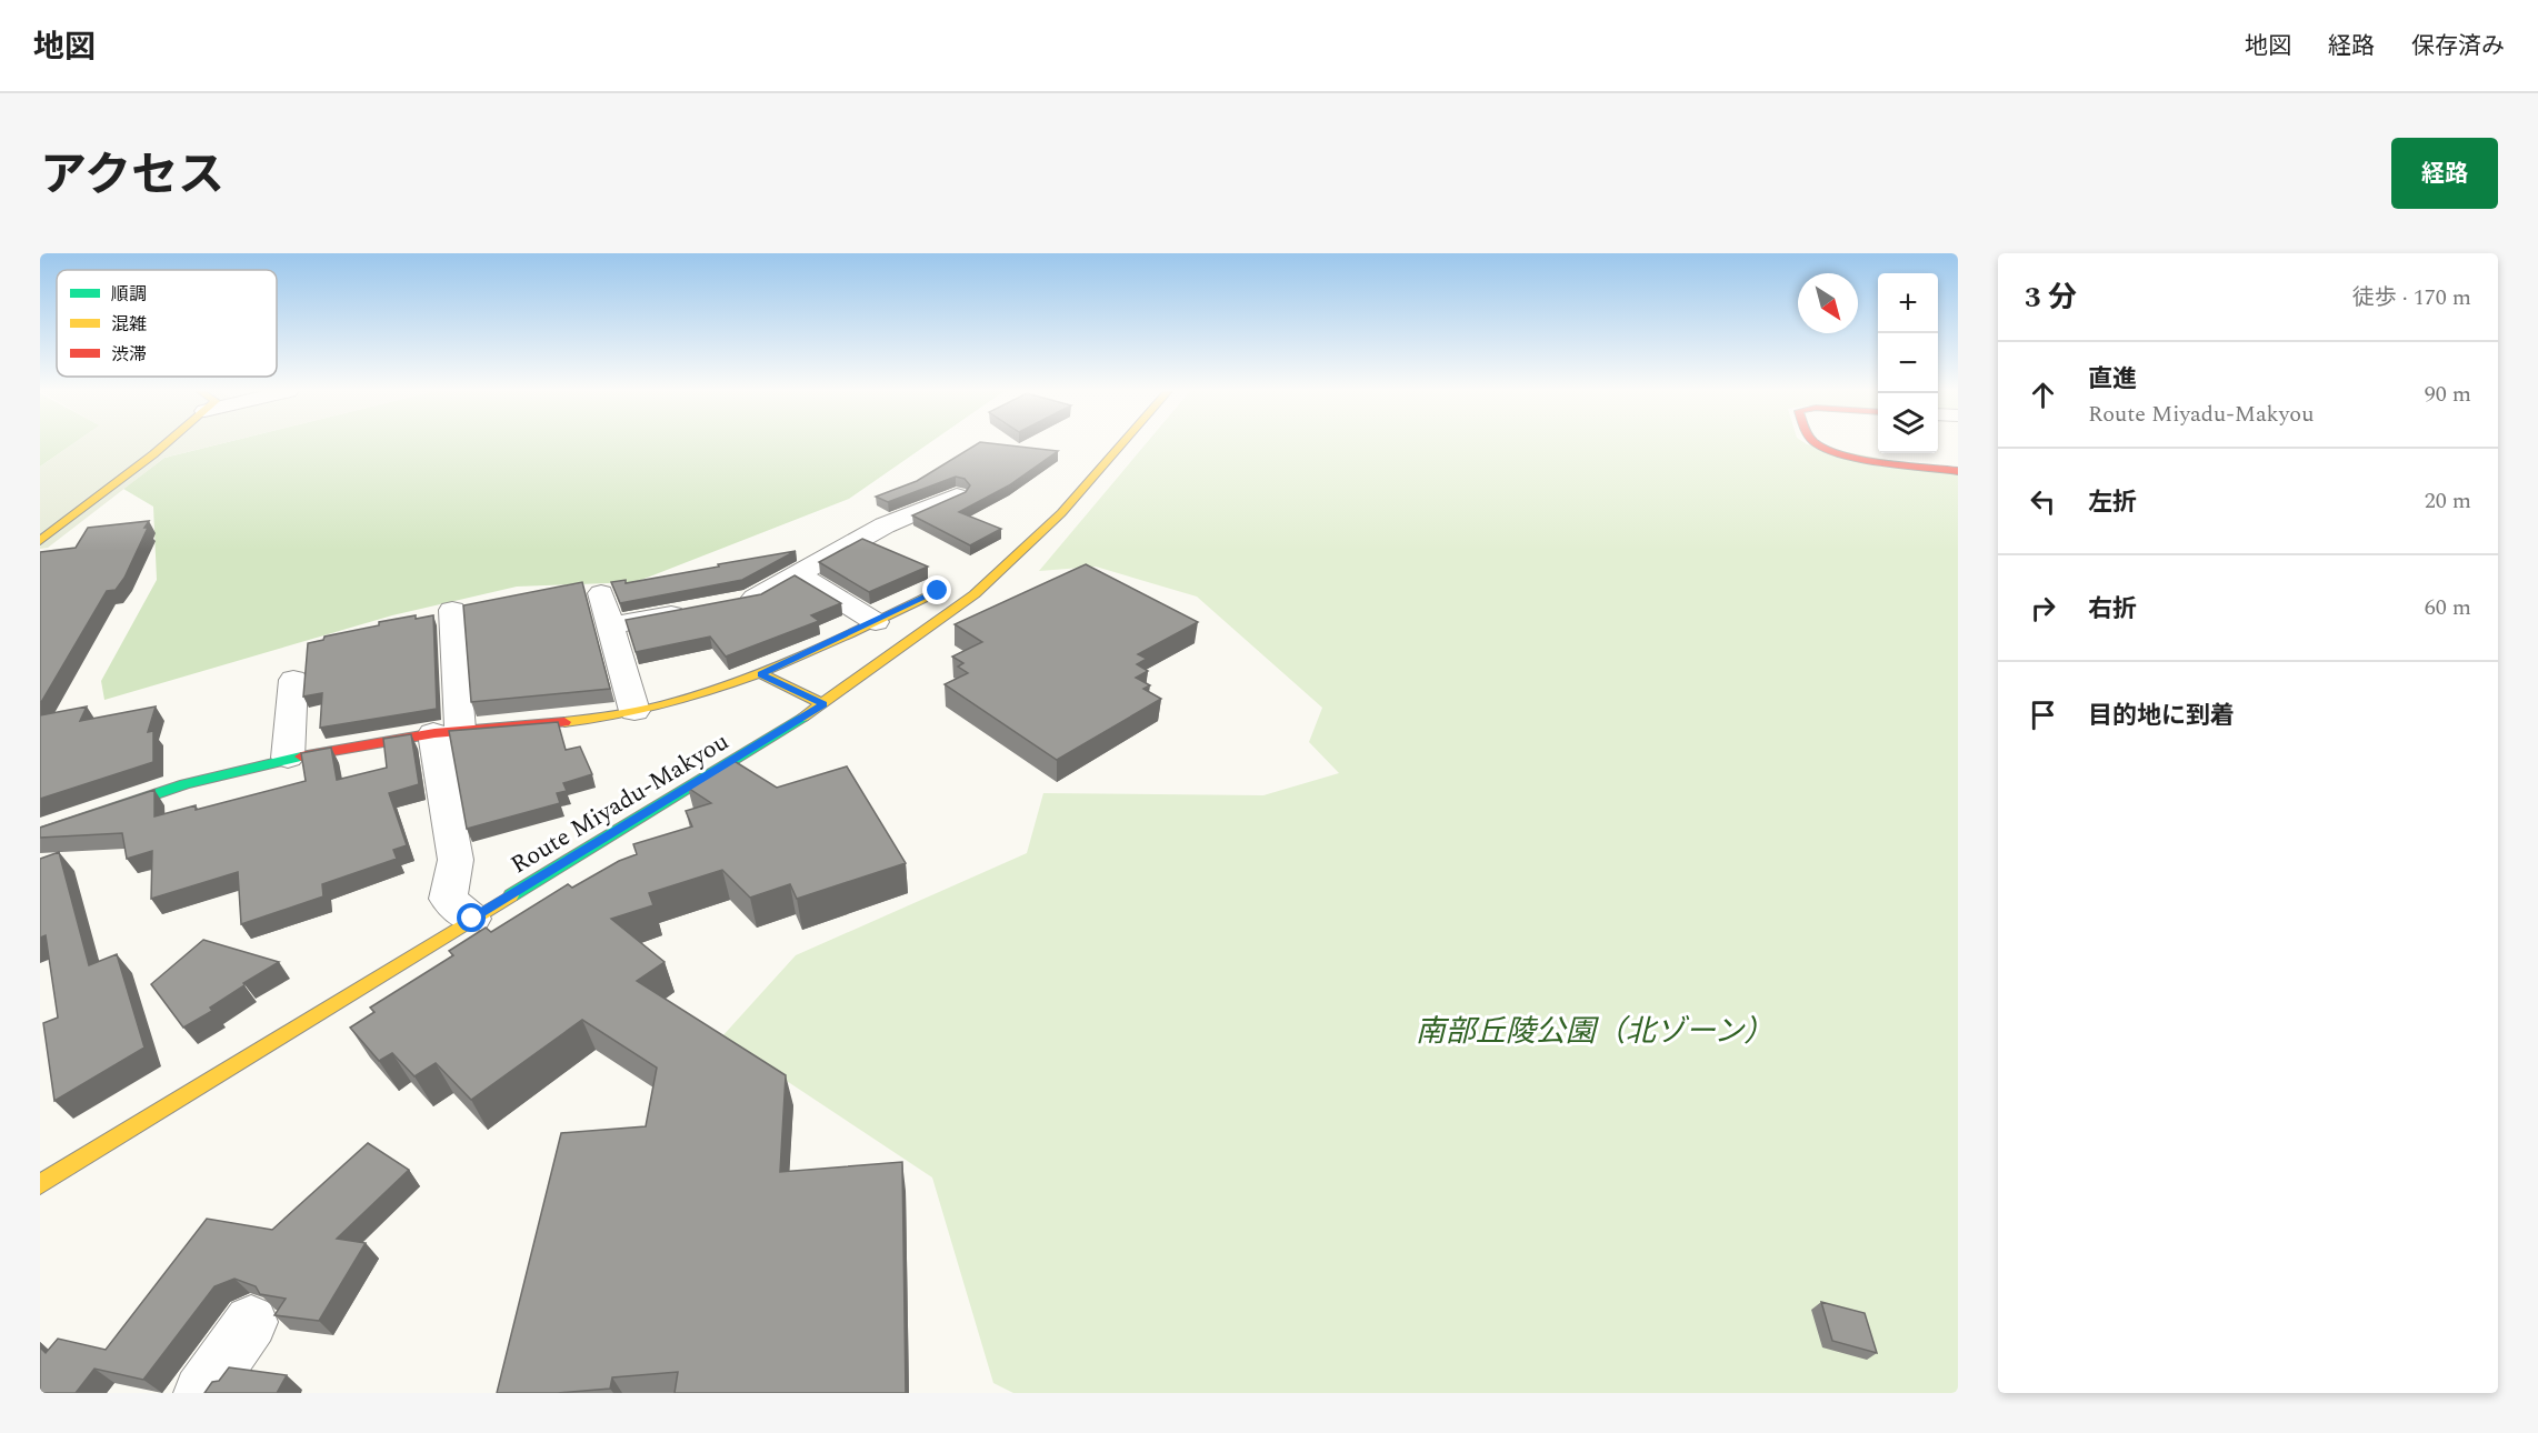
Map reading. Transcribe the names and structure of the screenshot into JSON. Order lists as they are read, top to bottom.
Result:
{
  "streets": {
    "street": ["Route Miyadu-Makyou"]
  },
  "parks": ["南部丘陵公園（北ゾーン）"],
  "legend": ["順調", "混雑", "渋滞"],
  "north": "bottom right",
  "page": {
    "header": "地図",
    "nav": ["地図", "経路", "保存済み"],
    "title": "アクセス",
    "buttons": "経路",
    "heading": ["3 分", "徒歩 · 170 m"],
    "map_buttons": ["+", "−"],
    "list": [
      ["直進", "Route Miyadu-Makyou", "90 m"],
      ["左折", "20 m"],
      ["右折", "60 m"],
      "目的地に到着"
    ]
  }
}
